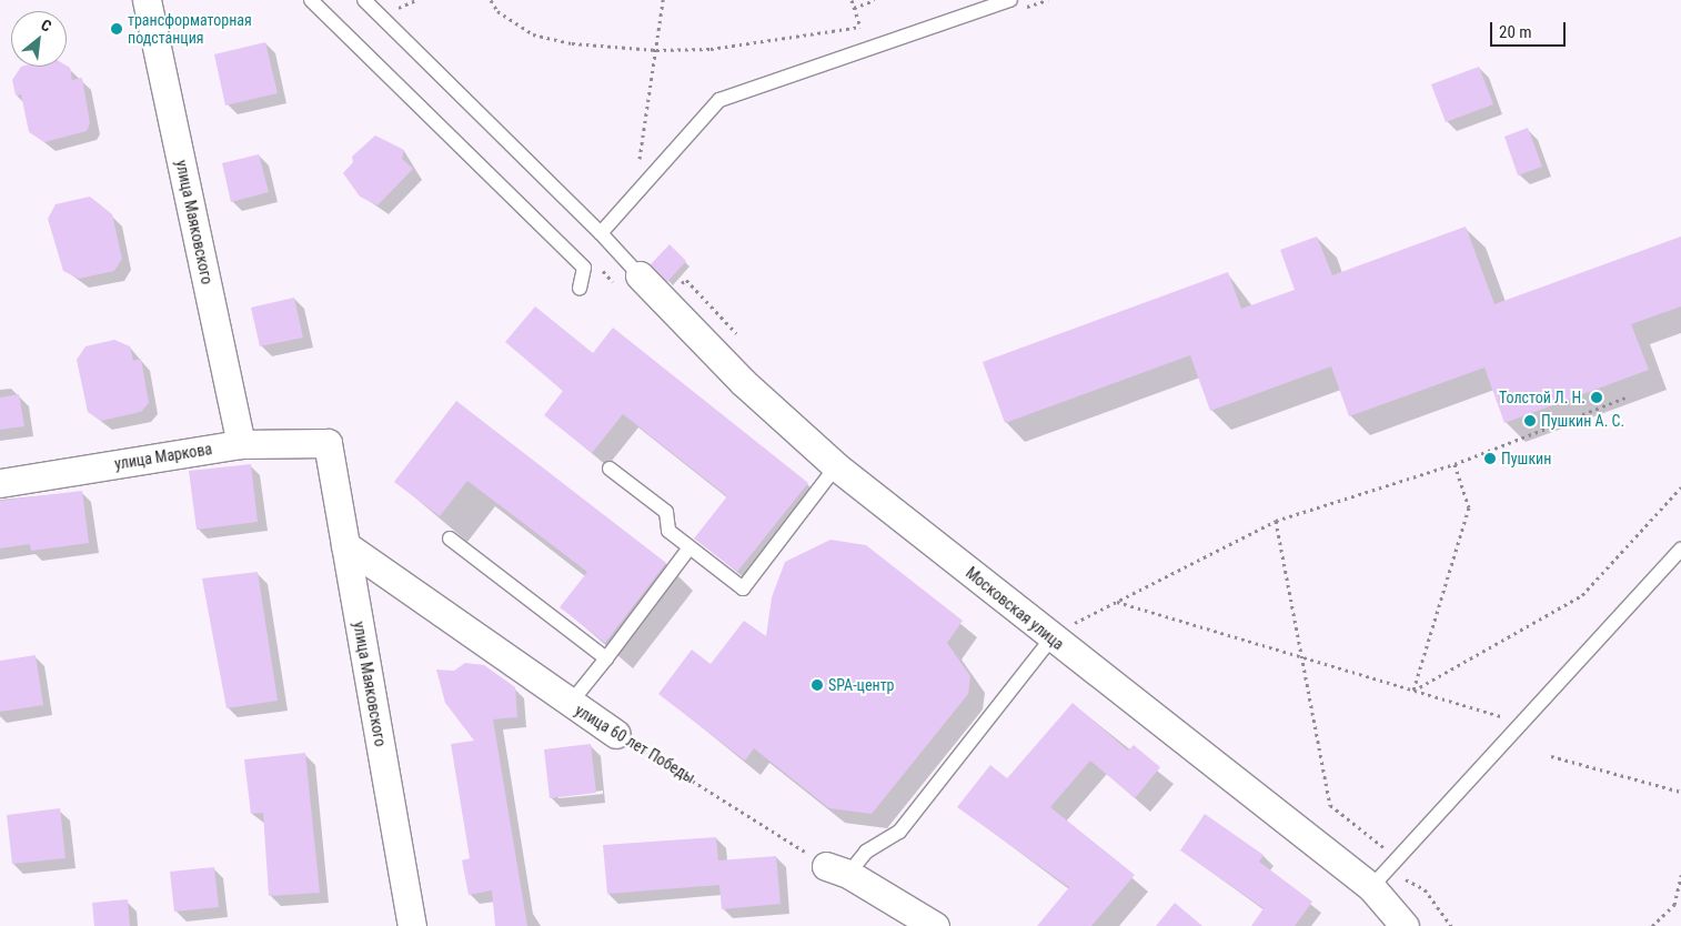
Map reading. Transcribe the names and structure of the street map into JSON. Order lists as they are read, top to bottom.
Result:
{
  "streets": {
    "street": [
      "улица Маяковского",
      "улица Маркова",
      "Московская улица",
      "улица 60 лет Победы"
    ]
  },
  "crossings": [
    ["улица Маяковского", "улица Маркова"],
    ["улица Маяковского", "улица 60 лет Победы"]
  ],
  "places": [
    "трансформаторная подстанция",
    "Толстой Л. Н.",
    "Пушкин А. С.",
    "Пушкин",
    "SPA-центр"
  ],
  "scale_bar": "20 m",
  "north": "top right"
}
